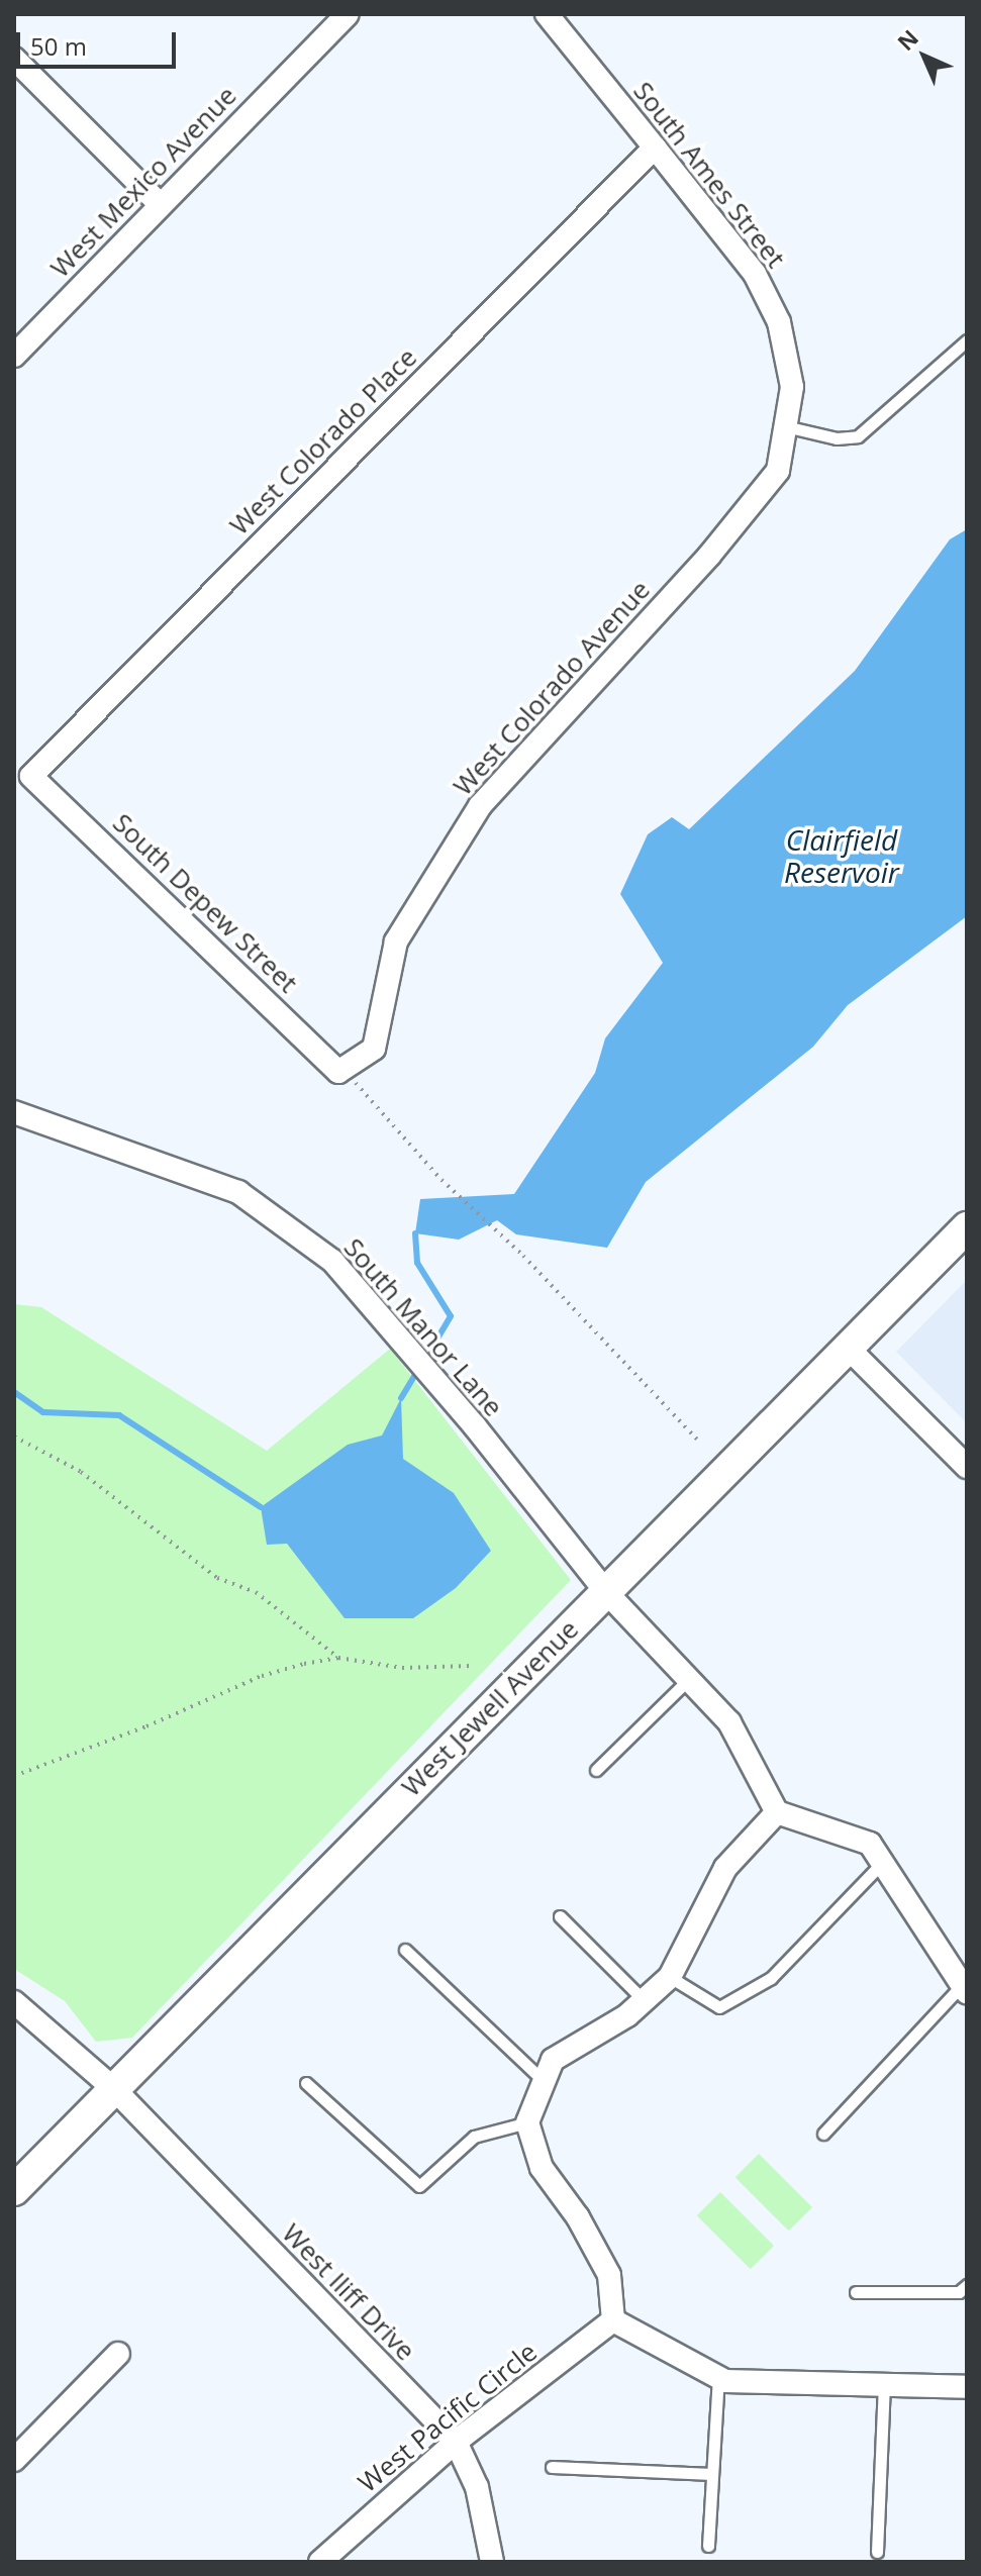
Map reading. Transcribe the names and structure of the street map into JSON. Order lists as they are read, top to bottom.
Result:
{
  "streets": {
    "main road": ["West Jewell Avenue"],
    "street": [
      "South Ames Street",
      "West Mexico Avenue",
      "West Colorado Place",
      "West Colorado Avenue",
      "South Depew Street",
      "South Manor Lane",
      "West Iliff Drive",
      "West Pacific Circle"
    ]
  },
  "crossings": [
    ["South Ames Street", "West Colorado Place"],
    ["South Ames Street", "West Colorado Avenue"],
    ["West Colorado Place", "South Depew Street"],
    ["West Colorado Avenue", "South Depew Street"],
    ["South Manor Lane", "West Jewell Avenue"],
    ["West Jewell Avenue", "West Iliff Drive"],
    ["West Iliff Drive", "West Pacific Circle"]
  ],
  "water": ["Clairfield Reservoir"],
  "scale_bar": "50 m",
  "north": "top left"
}
